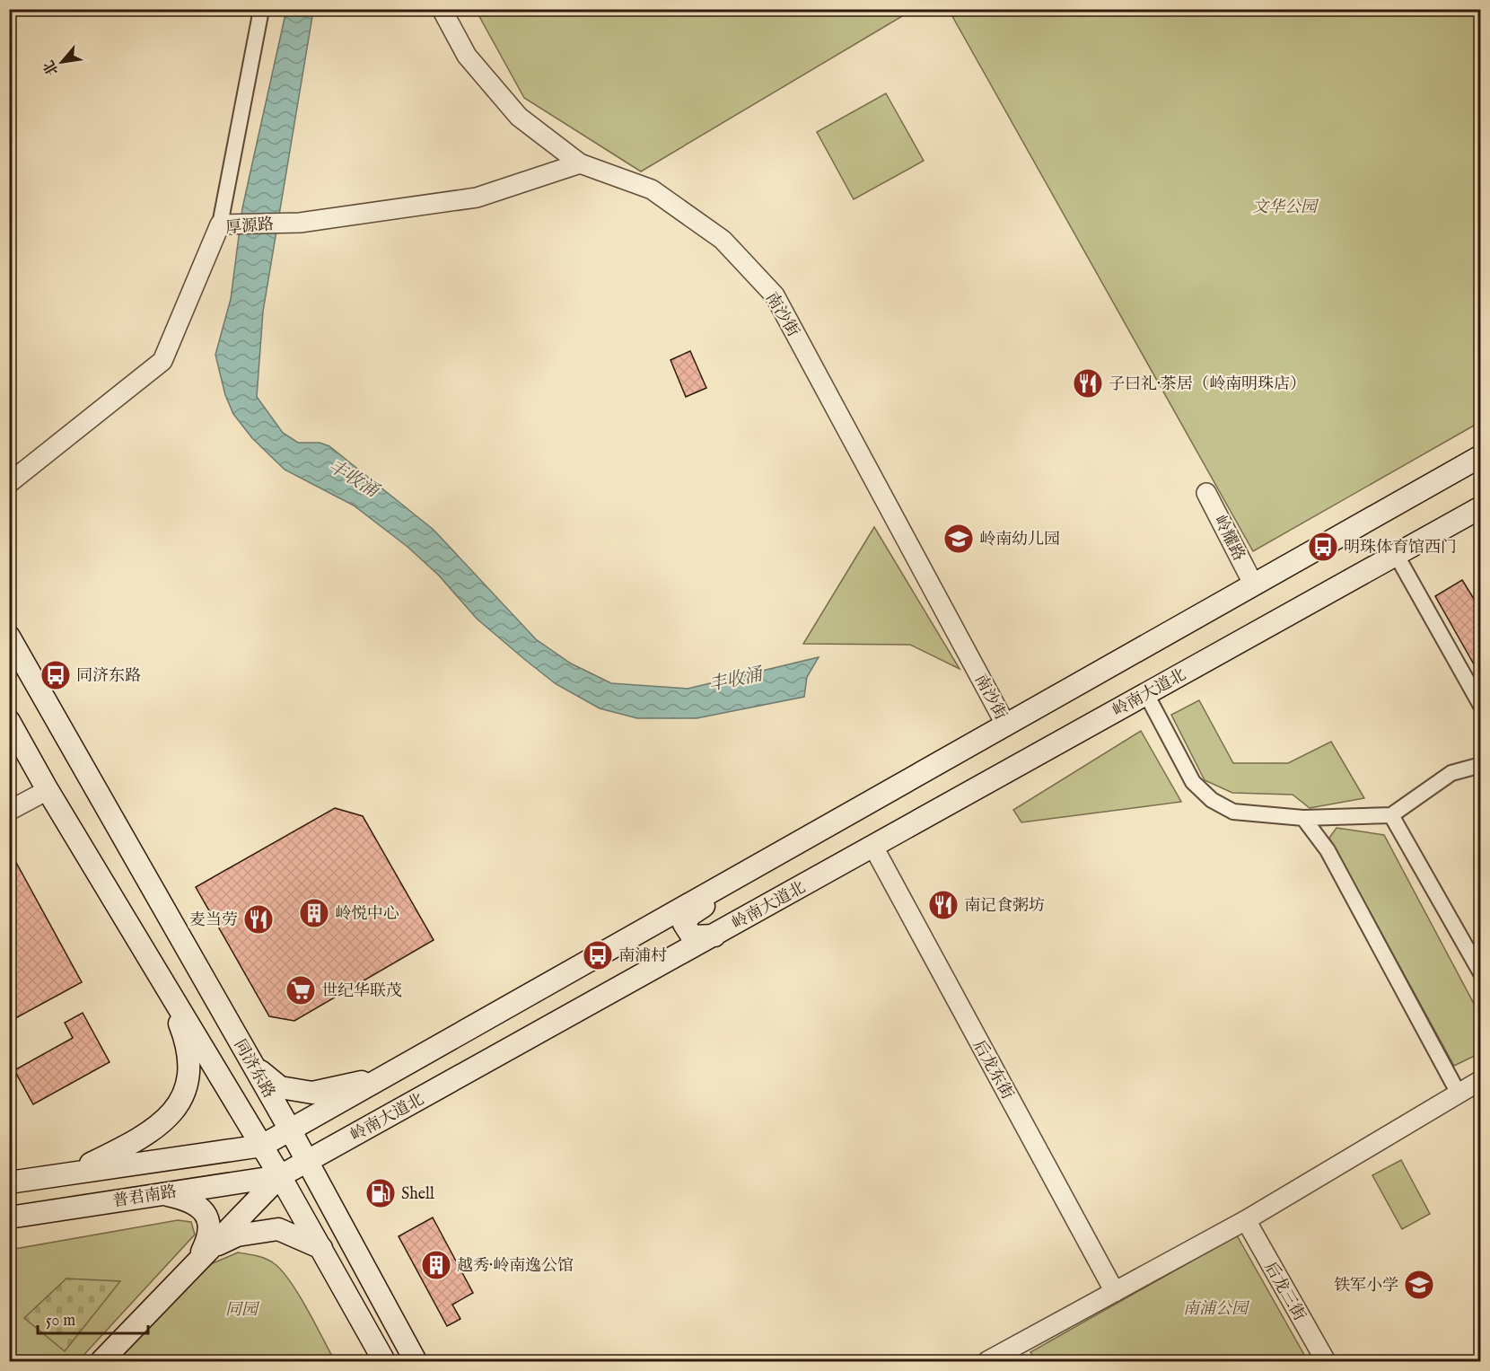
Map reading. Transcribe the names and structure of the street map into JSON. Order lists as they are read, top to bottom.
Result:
{
  "streets": {
    "main road": ["岭南大道北", "同济东路", "普君南路"],
    "street": [
      "厚源路",
      "南沙街",
      "岭耀路",
      "后龙东街",
      "后龙三街"
    ]
  },
  "crossings": [
    ["厚源路", "南沙街"],
    ["岭南大道北", "同济东路"],
    ["岭南大道北", "后龙东街"],
    ["岭南大道北", "普君南路"],
    ["同济东路", "普君南路"]
  ],
  "water": ["丰收涌"],
  "parks": ["文华公园", "南浦公园", "同园"],
  "places": {
    "restaurant": ["子曰礼·茶居（岭南明珠店）", "南记食粥坊", "麦当劳"],
    "school or university": ["岭南幼儿园", "铁军小学"],
    "bus stop": ["明珠体育馆西门", "同济东路", "南浦村"],
    "building": ["岭悦中心", "越秀·岭南逸公馆"],
    "supermarket": ["世纪华联茂"],
    "fuel station": ["Shell"]
  },
  "scale_bar": "50 m",
  "north": "bottom left"
}
